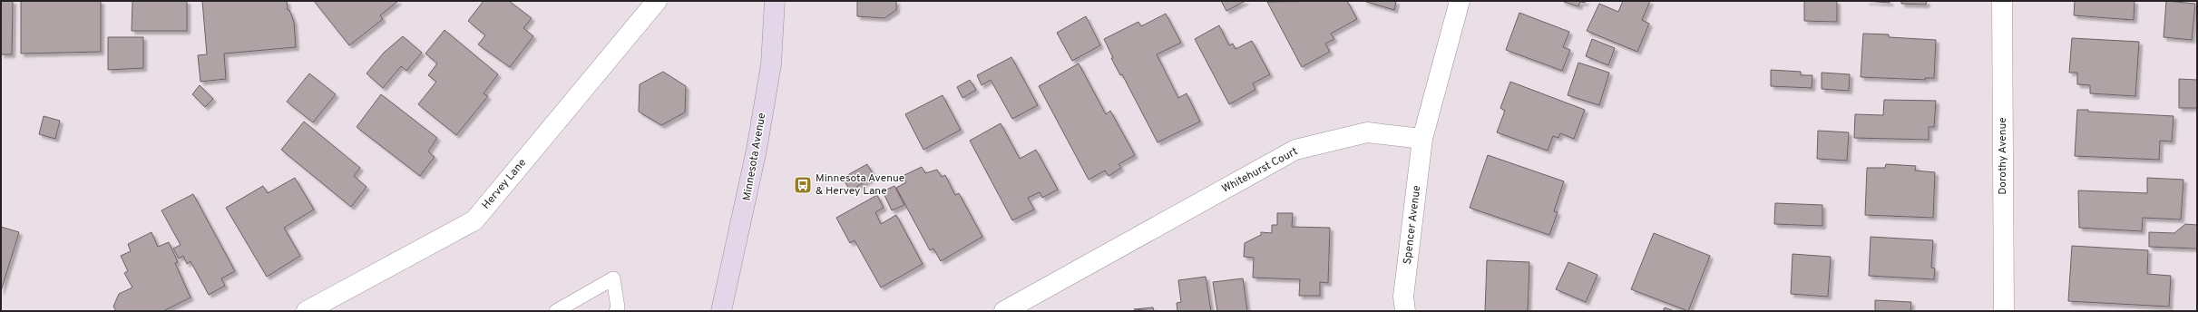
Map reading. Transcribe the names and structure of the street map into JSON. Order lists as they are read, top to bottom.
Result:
{
  "streets": {
    "main road": ["Minnesota Avenue"],
    "street": [
      "Dorothy Avenue",
      "Whitehurst Court",
      "Hervey Lane",
      "Spencer Avenue"
    ]
  },
  "crossings": [
    ["Whitehurst Court", "Spencer Avenue"]
  ],
  "places": {
    "bus stop": ["Minnesota Avenue & Hervey Lane"]
  }
}
